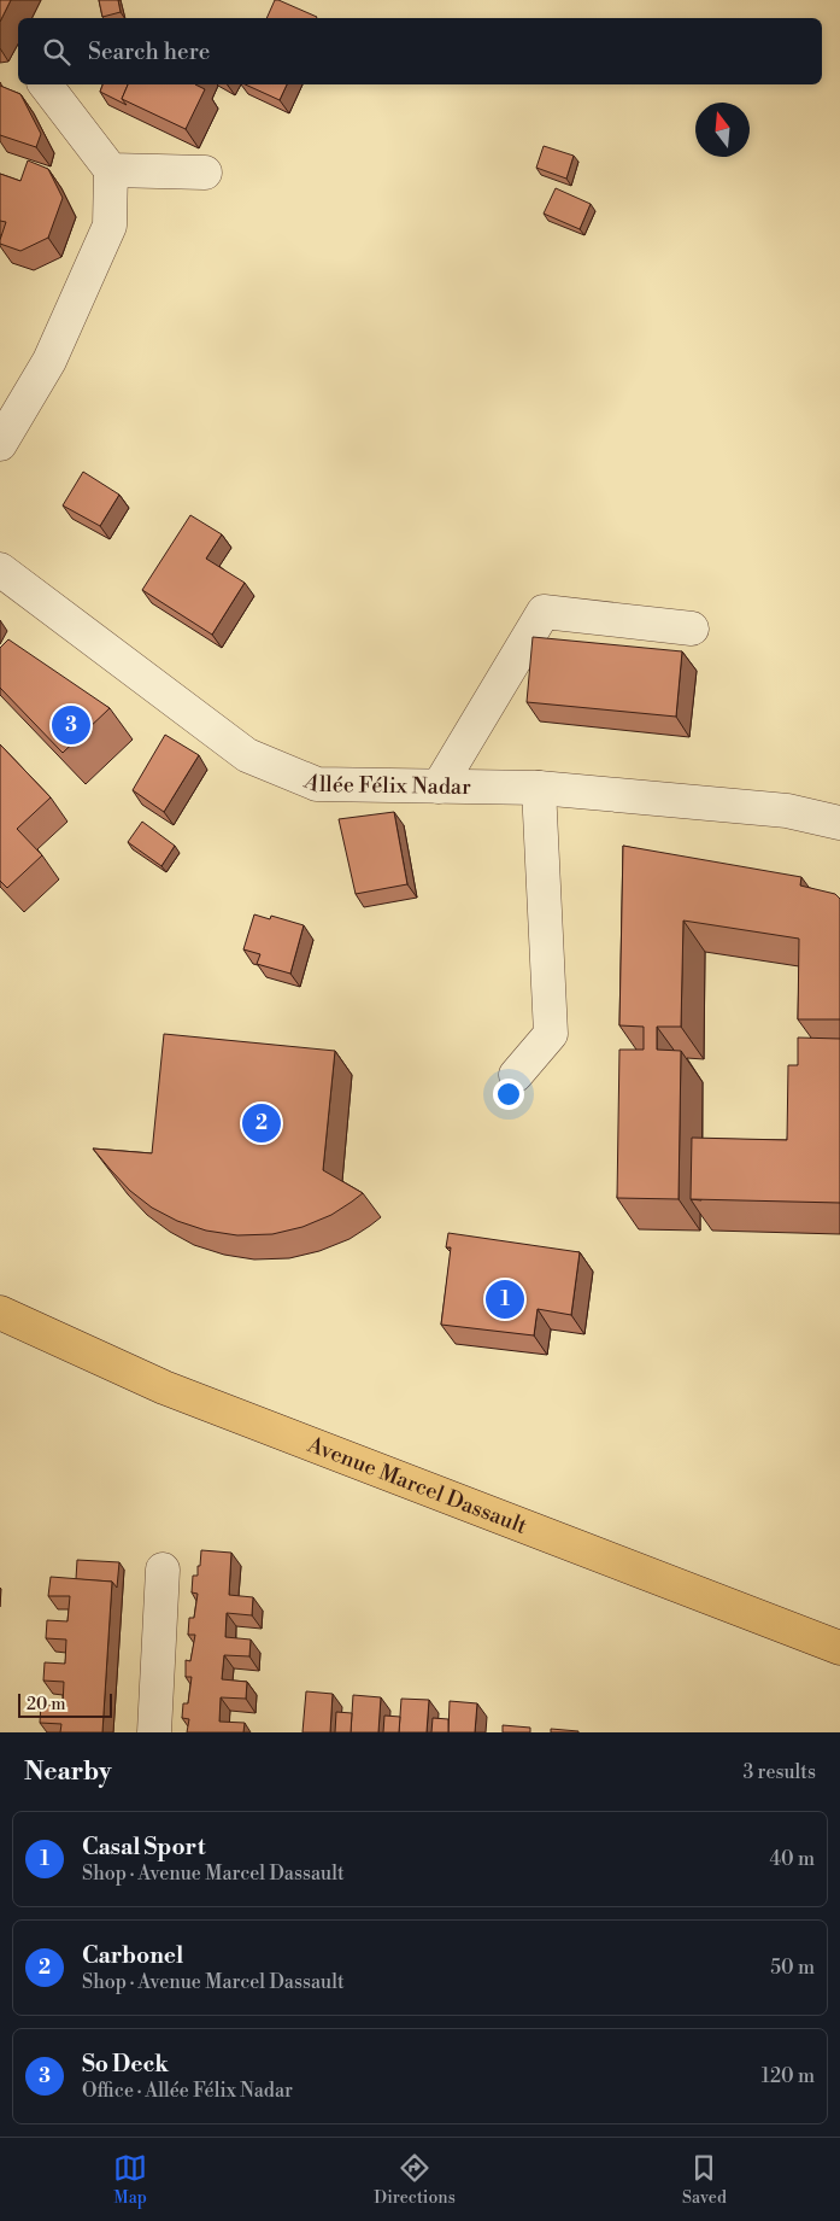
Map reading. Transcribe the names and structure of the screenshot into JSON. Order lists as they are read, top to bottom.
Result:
{
  "streets": {
    "main road": ["Avenue Marcel Dassault"],
    "street": ["Allée Félix Nadar"]
  },
  "scale_bar": "20 m",
  "north": "top",
  "page": {
    "search": "Search here",
    "pins": ["3", "2", "1"],
    "scale": "20 m",
    "heading": ["Nearby", "3 results"],
    "list": [
      {
        "mark": "1",
        "name": "Casal Sport",
        "note": "Shop · Avenue Marcel Dassault",
        "value": "40 m"
      },
      {
        "mark": "2",
        "name": "Carbonel",
        "note": "Shop · Avenue Marcel Dassault",
        "value": "50 m"
      },
      {
        "mark": "3",
        "name": "So Deck",
        "note": "Office · Allée Félix Nadar",
        "value": "120 m"
      }
    ],
    "nav": ["Map", "Directions", "Saved"]
  }
}
